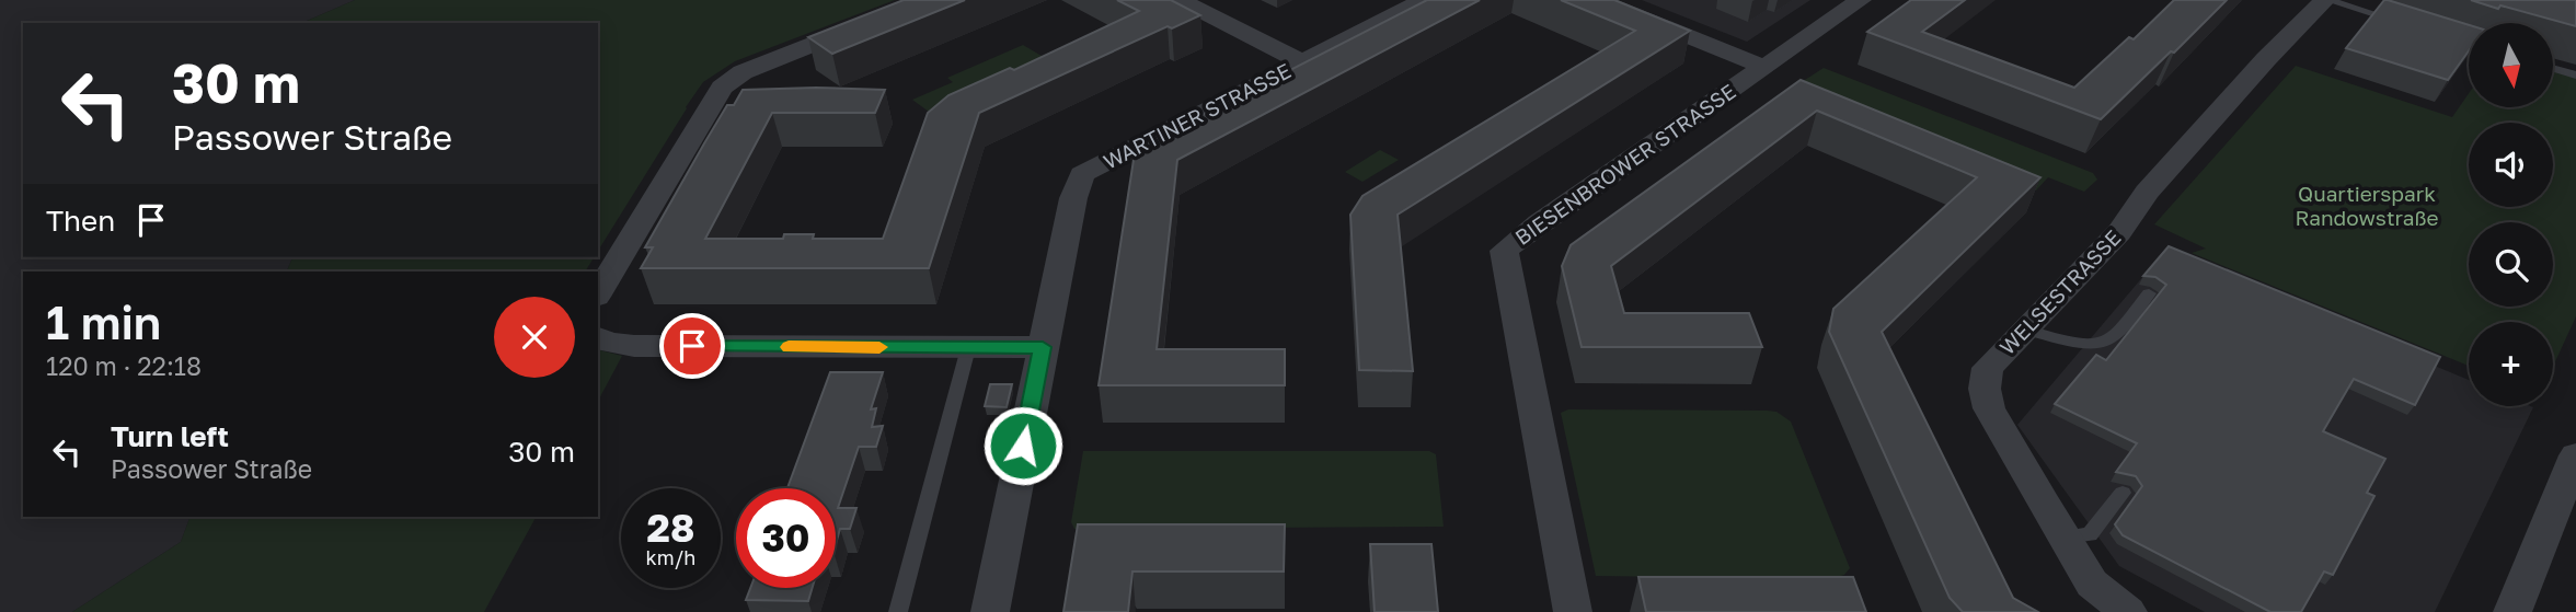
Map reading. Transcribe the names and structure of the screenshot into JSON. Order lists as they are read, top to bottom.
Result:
{
  "streets": {
    "street": ["WARTINER STRASSE", "BIESENBROWER STRASSE", "WELSESTRASSE"]
  },
  "parks": ["Quartierspark Randowstraße"],
  "north": "bottom",
  "page": {
    "map_buttons": "+",
    "turn": ["30 m", "Passower Straße"],
    "then": "Then",
    "heading": ["1 min", "120 m · 22:18"],
    "list": [
      {
        "name": "Turn left",
        "note": "Passower Straße",
        "value": "30 m"
      }
    ],
    "speed": "28 km/h",
    "limit": "30"
  }
}
